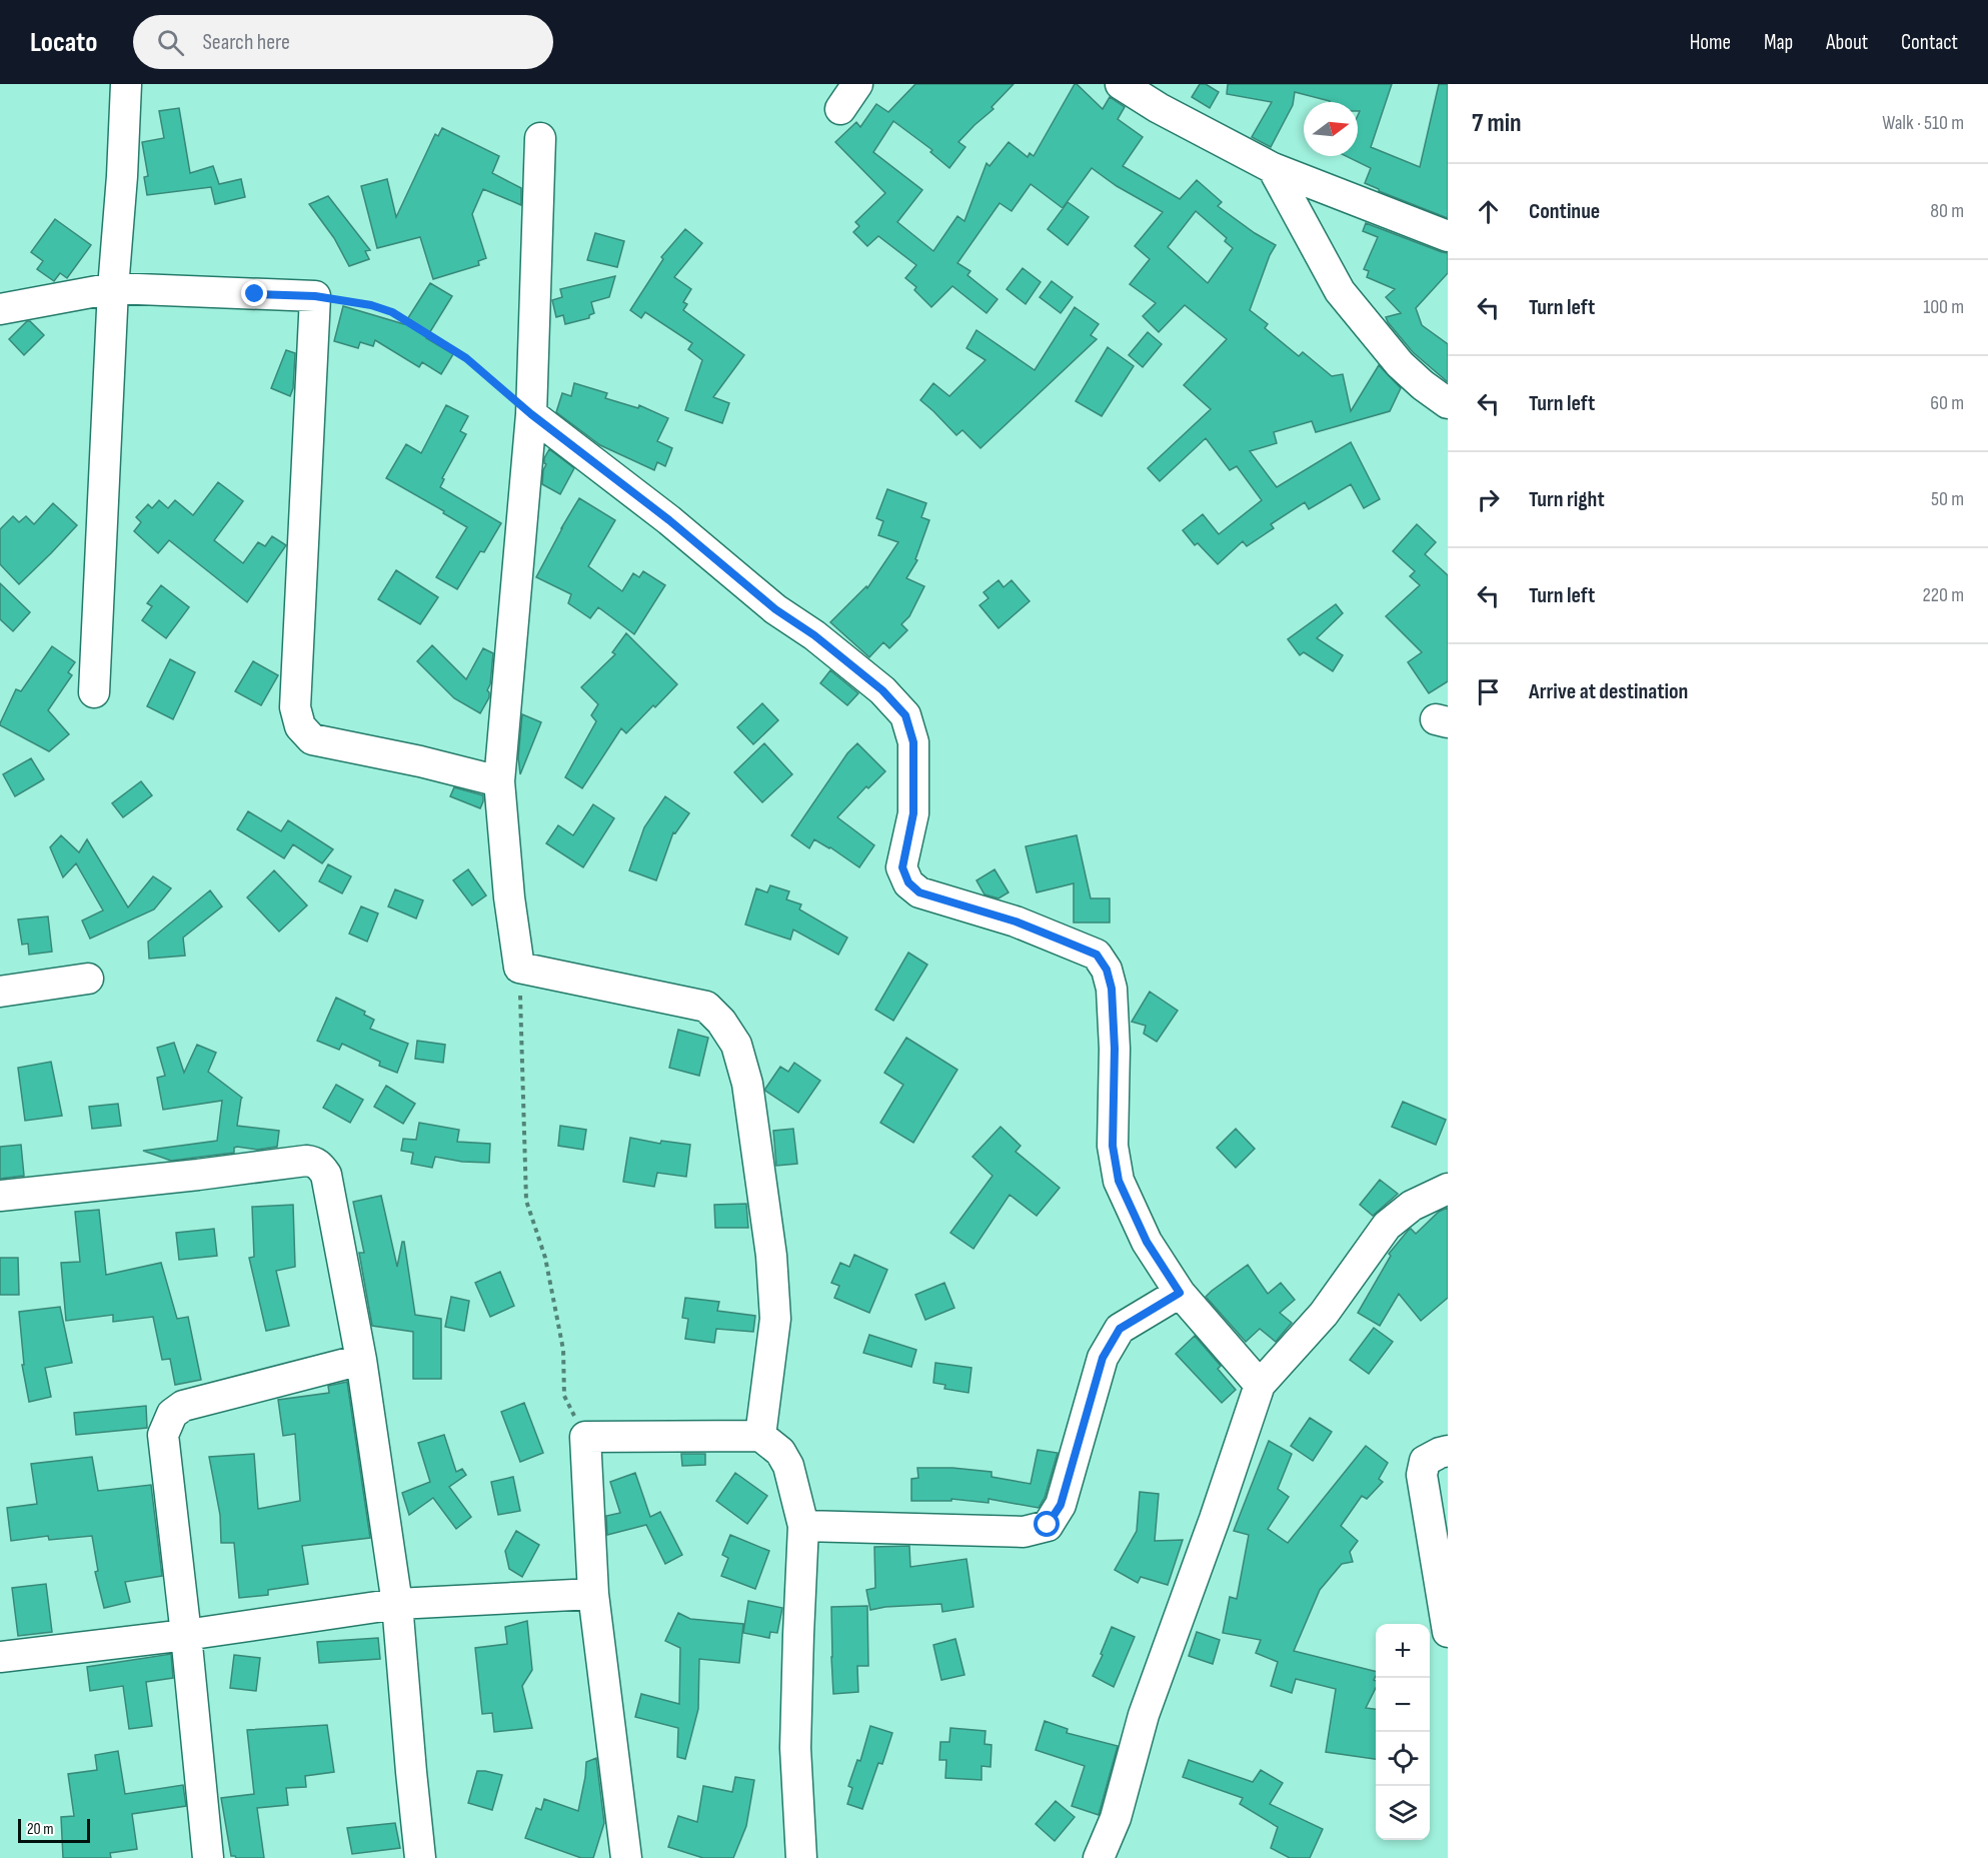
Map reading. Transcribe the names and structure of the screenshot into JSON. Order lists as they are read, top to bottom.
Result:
{
  "scale_bar": "20 m",
  "north": "right",
  "page": {
    "header": "Locato",
    "search": "Search here",
    "nav": [
      "Home",
      "Map",
      "About",
      "Contact"
    ],
    "heading": ["7 min", "Walk · 510 m"],
    "list": [
      ["Continue", "80 m"],
      ["Turn left", "100 m"],
      ["Turn left", "60 m"],
      ["Turn right", "50 m"],
      ["Turn left", "220 m"],
      "Arrive at destination"
    ],
    "map_buttons": ["+", "−"],
    "scale": "20 m"
  }
}
